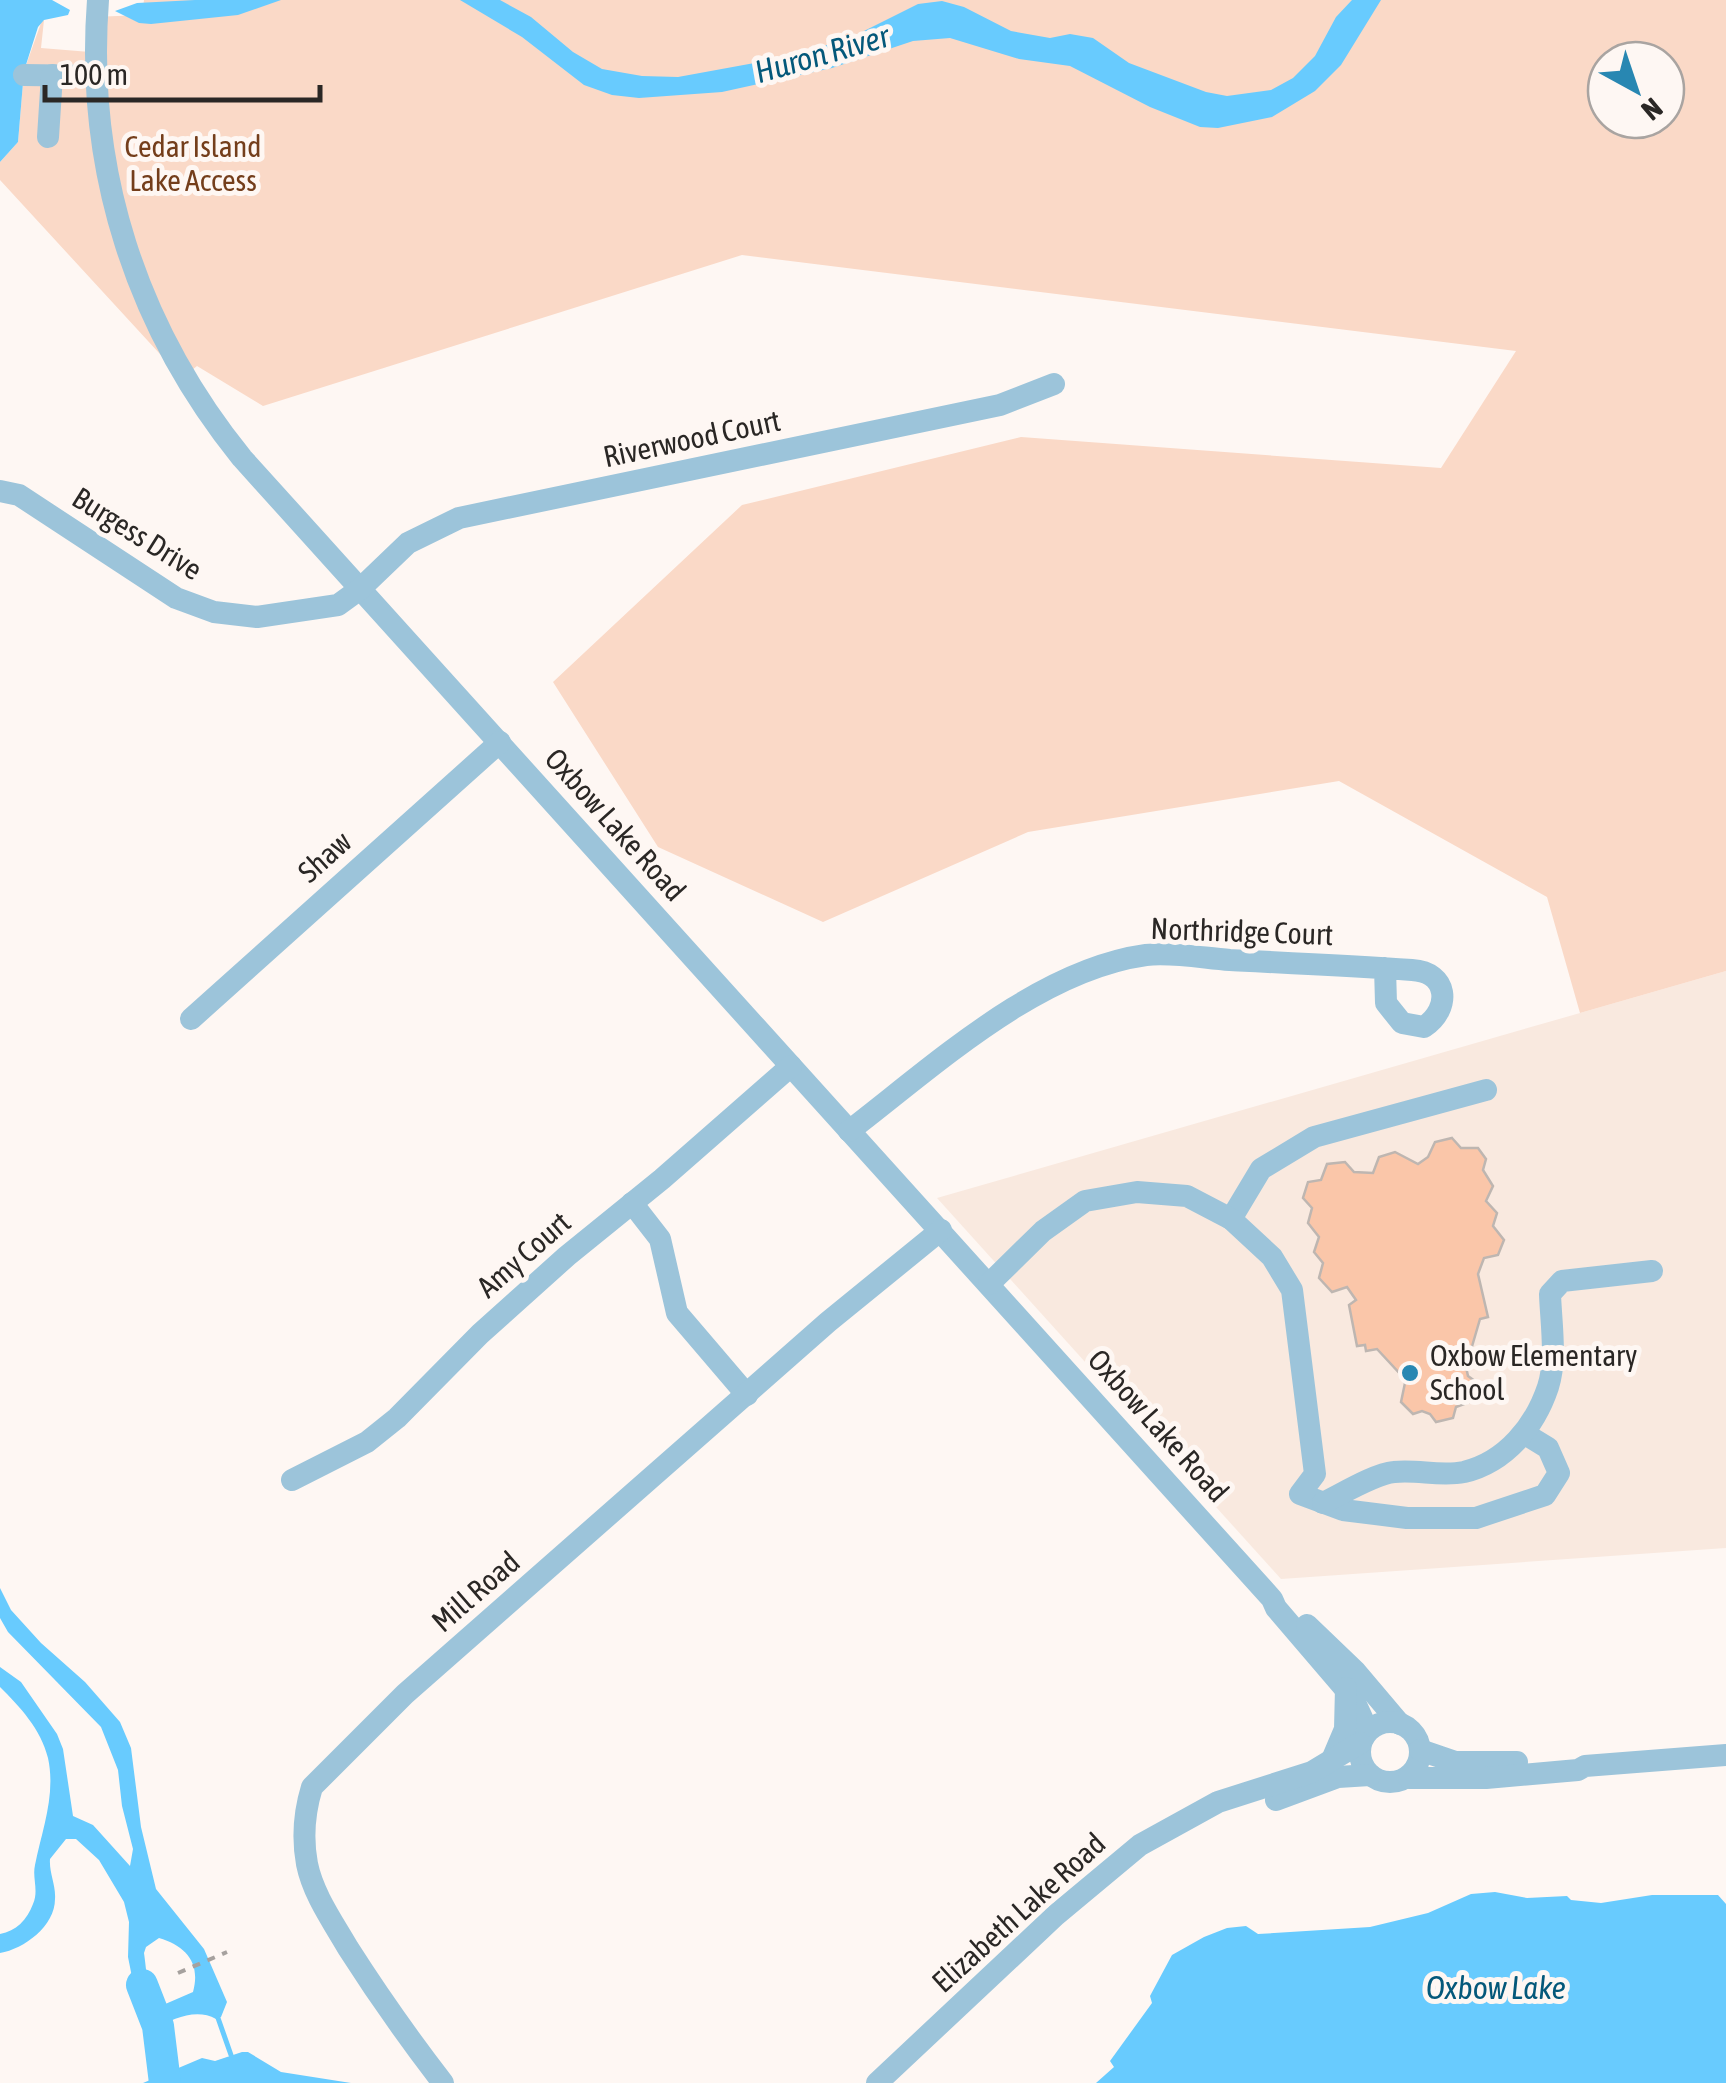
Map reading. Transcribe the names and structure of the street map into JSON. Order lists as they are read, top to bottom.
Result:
{
  "streets": {
    "street": [
      "Riverwood Court",
      "Burgess Drive",
      "Oxbow Lake Road",
      "Shaw",
      "Northridge Court",
      "Amy Court",
      "Mill Road",
      "Elizabeth Lake Road"
    ]
  },
  "crossings": [
    ["Riverwood Court", "Burgess Drive"],
    ["Riverwood Court", "Oxbow Lake Road"],
    ["Burgess Drive", "Oxbow Lake Road"],
    ["Oxbow Lake Road", "Shaw"],
    ["Oxbow Lake Road", "Northridge Court"],
    ["Oxbow Lake Road", "Amy Court"],
    ["Oxbow Lake Road", "Mill Road"],
    ["Oxbow Lake Road", "Elizabeth Lake Road"]
  ],
  "water": ["Huron River", "Oxbow Lake"],
  "parks": ["Cedar Island Lake Access"],
  "places": ["Oxbow Elementary School"],
  "scale_bar": "100 m",
  "north": "bottom right"
}
